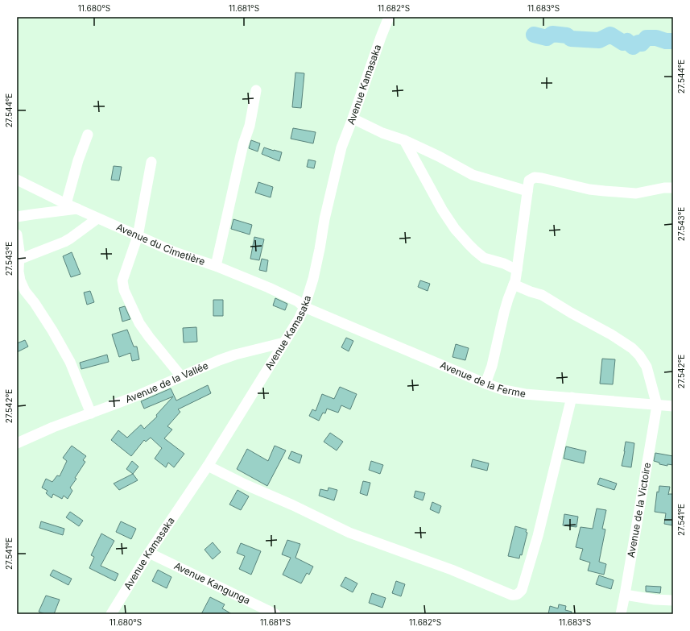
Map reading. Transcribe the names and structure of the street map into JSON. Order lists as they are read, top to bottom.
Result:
{
  "streets": {
    "street": [
      "Avenue Kamasaka",
      "Avenue du Cimetière",
      "Avenue de la Ferme",
      "Avenue de la Vallée",
      "Avenue de la Victoire",
      "Avenue Kangunga"
    ]
  },
  "crossings": [
    ["Avenue Kamasaka", "Avenue du Cimetière"],
    ["Avenue Kamasaka", "Avenue de la Ferme"],
    ["Avenue Kamasaka", "Avenue de la Vallée"],
    ["Avenue Kamasaka", "Avenue Kangunga"],
    ["Avenue du Cimetière", "Avenue de la Ferme"],
    ["Avenue de la Ferme", "Avenue de la Victoire"]
  ],
  "coordinates": [
    "11.680°S",
    "11.681°S",
    "11.682°S",
    "11.683°S",
    "27.544°E",
    "27.543°E",
    "27.542°E",
    "27.541°E"
  ]
}
